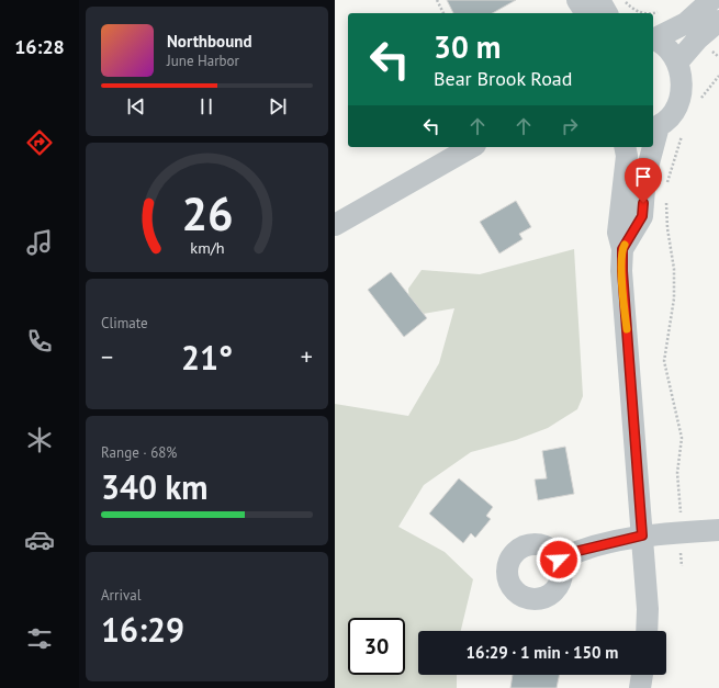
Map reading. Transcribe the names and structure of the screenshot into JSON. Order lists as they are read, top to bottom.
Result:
{
  "page": {
    "tabs": "16:28",
    "turn": ["30 m", "Bear Brook Road"],
    "song": ["Northbound", "June Harbor"],
    "tile": [
      "Climate",
      ["Range · 68%", "340 km"],
      ["Arrival", "16:29"]
    ],
    "heat": ["−", "21°", "+"],
    "limit": "30",
    "trip": "16:29 · 1 min · 150 m",
    "gauge": ["26", "km/h"]
  }
}
